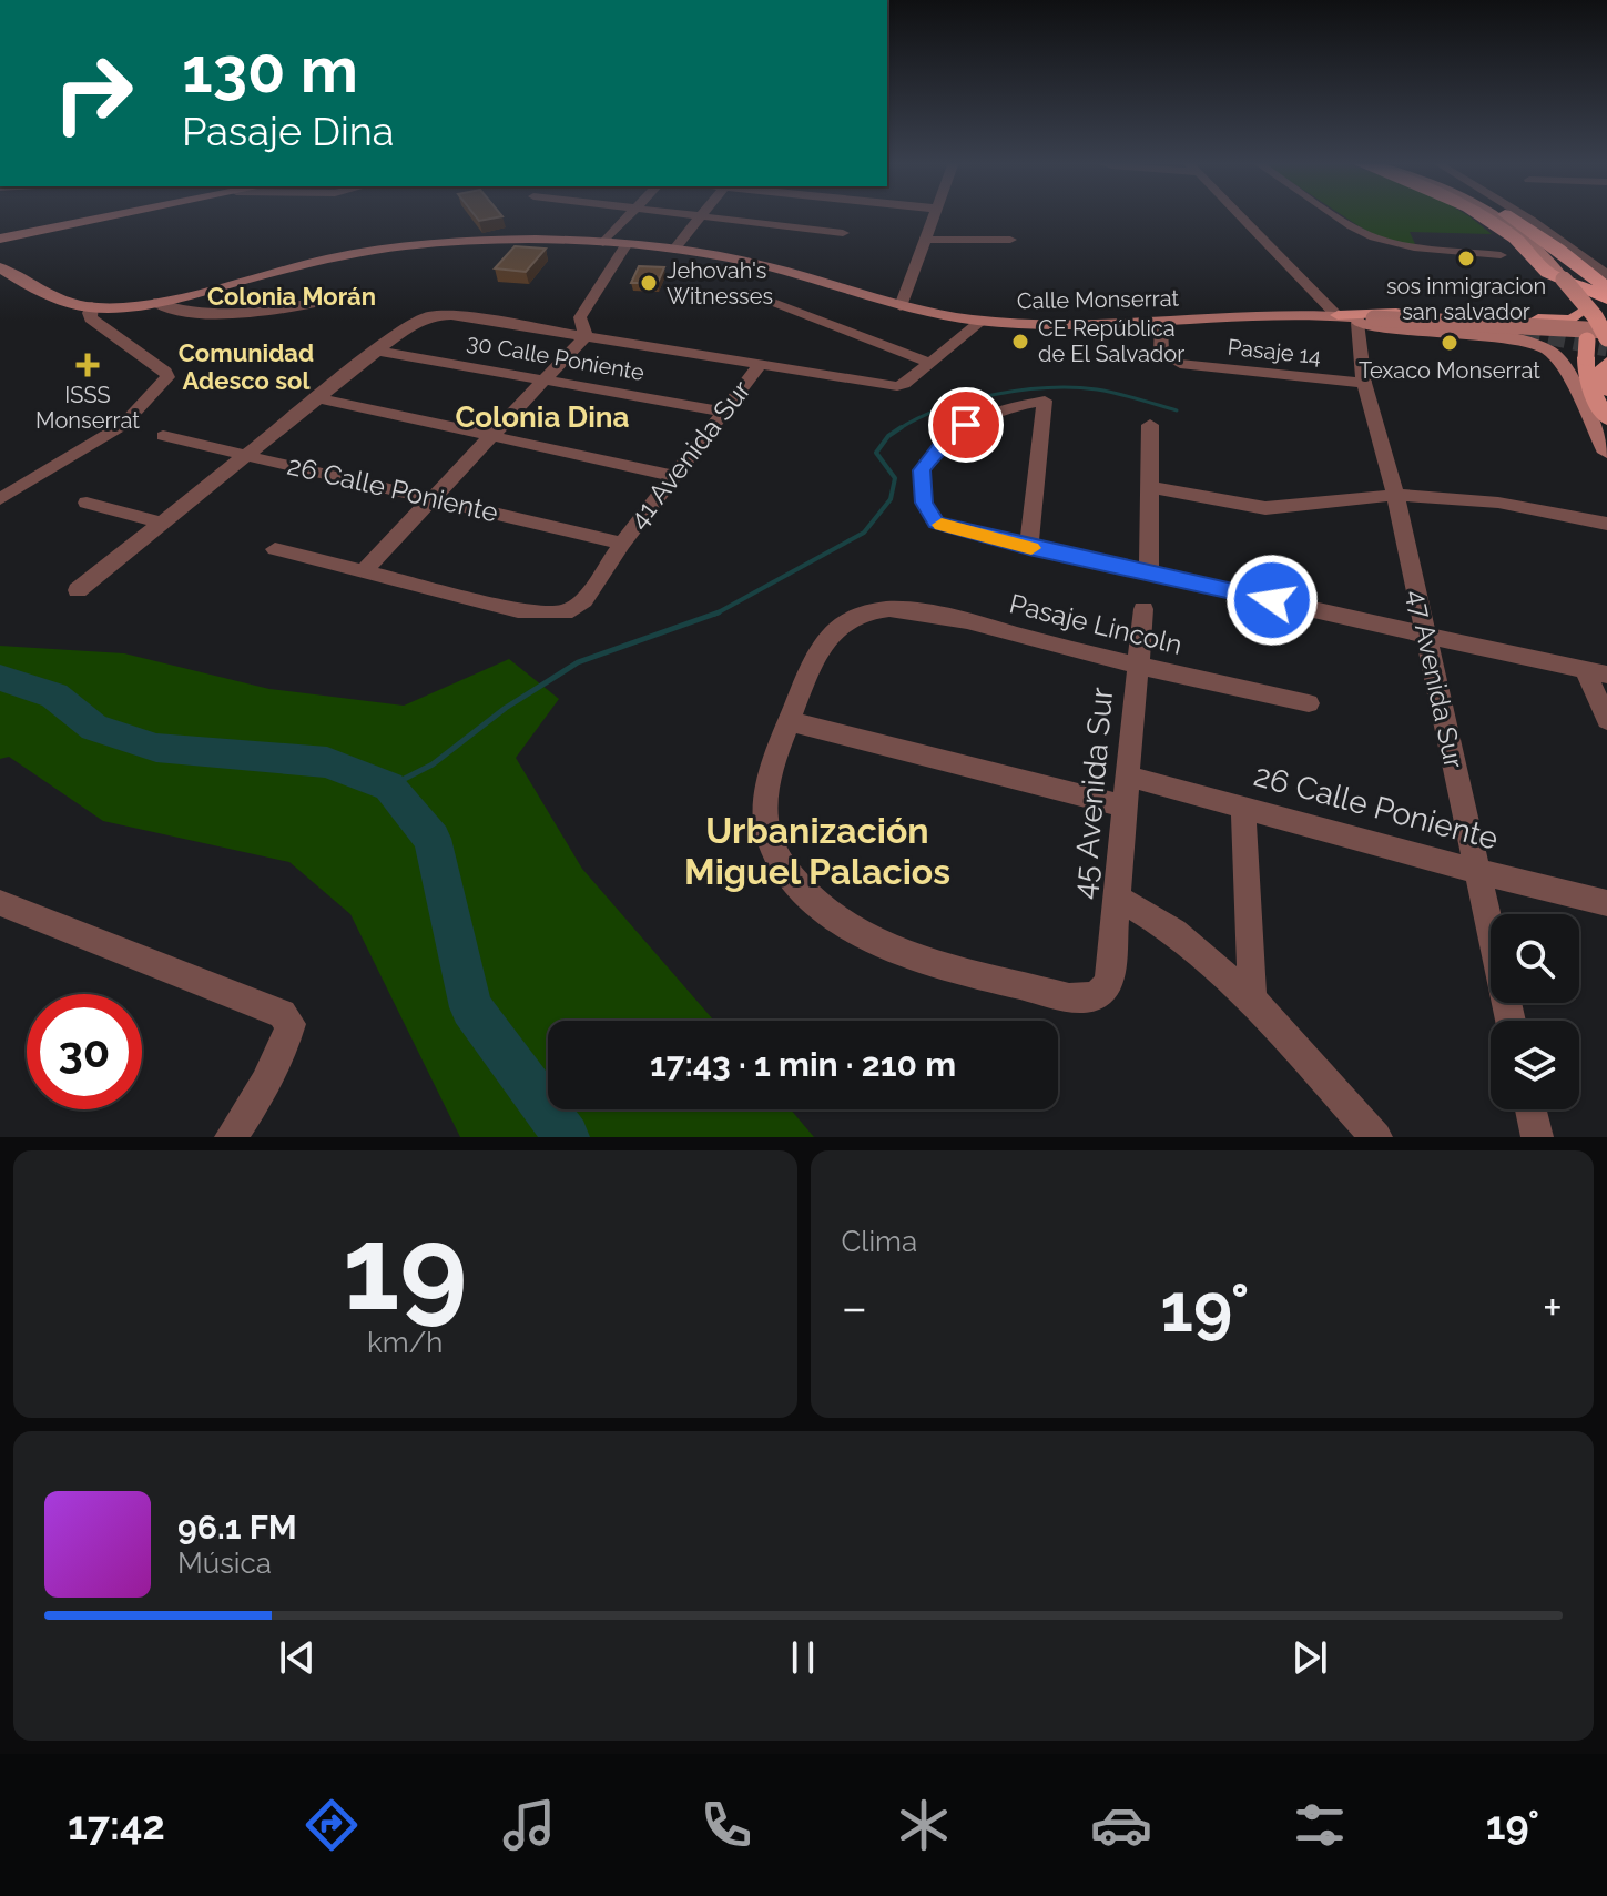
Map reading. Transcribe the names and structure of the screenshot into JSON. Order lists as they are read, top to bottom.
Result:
{
  "streets": {
    "street": [
      "Calle Monserrat",
      "Pasaje 14",
      "30 Calle Poniente",
      "41 Avenida Sur",
      "26 Calle Poniente",
      "Pasaje Lincoln",
      "47 Avenida Sur",
      "45 Avenida Sur"
    ]
  },
  "crossings": [
    ["Calle Monserrat", "47 Avenida Sur"],
    ["Pasaje 14", "47 Avenida Sur"],
    ["30 Calle Poniente", "41 Avenida Sur"],
    ["41 Avenida Sur", "26 Calle Poniente"],
    ["26 Calle Poniente", "47 Avenida Sur"],
    ["26 Calle Poniente", "45 Avenida Sur"],
    ["Pasaje Lincoln", "45 Avenida Sur"]
  ],
  "districts": [
    "Colonia Morán",
    "Comunidad Adesco sol",
    "Colonia Dina",
    "Urbanización Miguel Palacios"
  ],
  "places": {
    "other": [
      "sos inmigracion san salvador",
      "Jehovah's Witnesses",
      "CE República de El Salvador",
      "Texaco Monserrat"
    ],
    "health": ["ISSS Monserrat"]
  },
  "page": {
    "turn": ["130 m", "Pasaje Dina"],
    "limit": "30",
    "trip": "17:43 · 1 min · 210 m",
    "tile": [
      ["19", "km/h"],
      "Clima"
    ],
    "heat": ["−", "19°", "+"],
    "song": ["96.1 FM", "Música"],
    "tabs": ["17:42", "19°"]
  }
}
